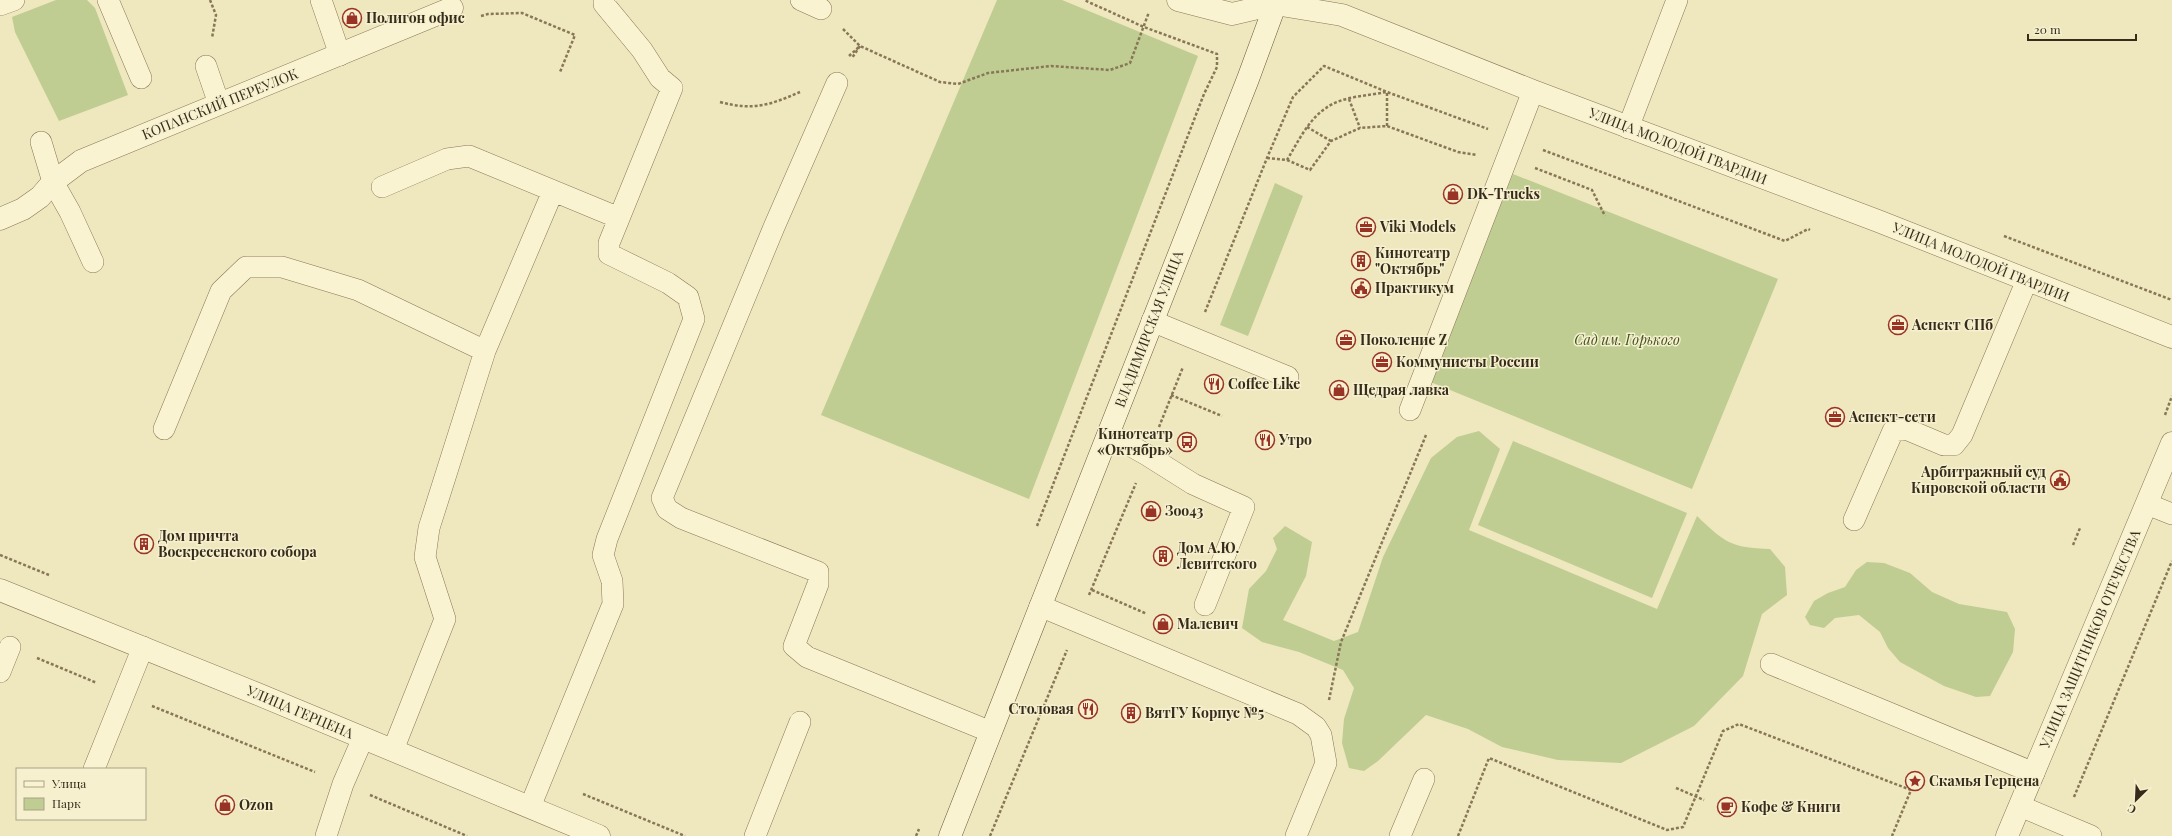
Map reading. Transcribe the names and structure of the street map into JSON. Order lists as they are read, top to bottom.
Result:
{
  "streets": {
    "street": [
      "КОПАНСКИЙ ПЕРЕУЛОК",
      "УЛИЦА МОЛОДОЙ ГВАРДИИ",
      "ВЛАДИМИРСКАЯ УЛИЦА",
      "УЛИЦА ЗАЩИТНИКОВ ОТЕЧЕСТВА",
      "УЛИЦА ГЕРЦЕНА"
    ]
  },
  "crossings": [
    ["УЛИЦА МОЛОДОЙ ГВАРДИИ", "ВЛАДИМИРСКАЯ УЛИЦА"]
  ],
  "parks": ["Сад им. Горького"],
  "places": {
    "shop": [
      "Полигон офис",
      "DK-Trucks",
      "Щедрая лавка",
      "Зоо43",
      "Малевич",
      "Ozon"
    ],
    "office": [
      "Viki Models",
      "Аспект СПб",
      "Поколение Z",
      "Коммунисты России",
      "Аспект-сети"
    ],
    "building": [
      "Кинотеатр \"Октябрь\"",
      "Дом причта Воскресенского собора",
      "Дом А.Ю. Левитского",
      "ВятГУ Корпус №5"
    ],
    "public building": ["Практикум", "Арбитражный суд Кировской области"],
    "restaurant": ["Coffee Like", "Утро", "Столовая"],
    "bus stop": ["Кинотеатр «Октябрь»"],
    "place": ["Скамья Герцена"],
    "cafe": ["Кофе & Книги"]
  },
  "legend": ["Улица", "Парк"],
  "scale_bar": "20 m",
  "north": "bottom left"
}
